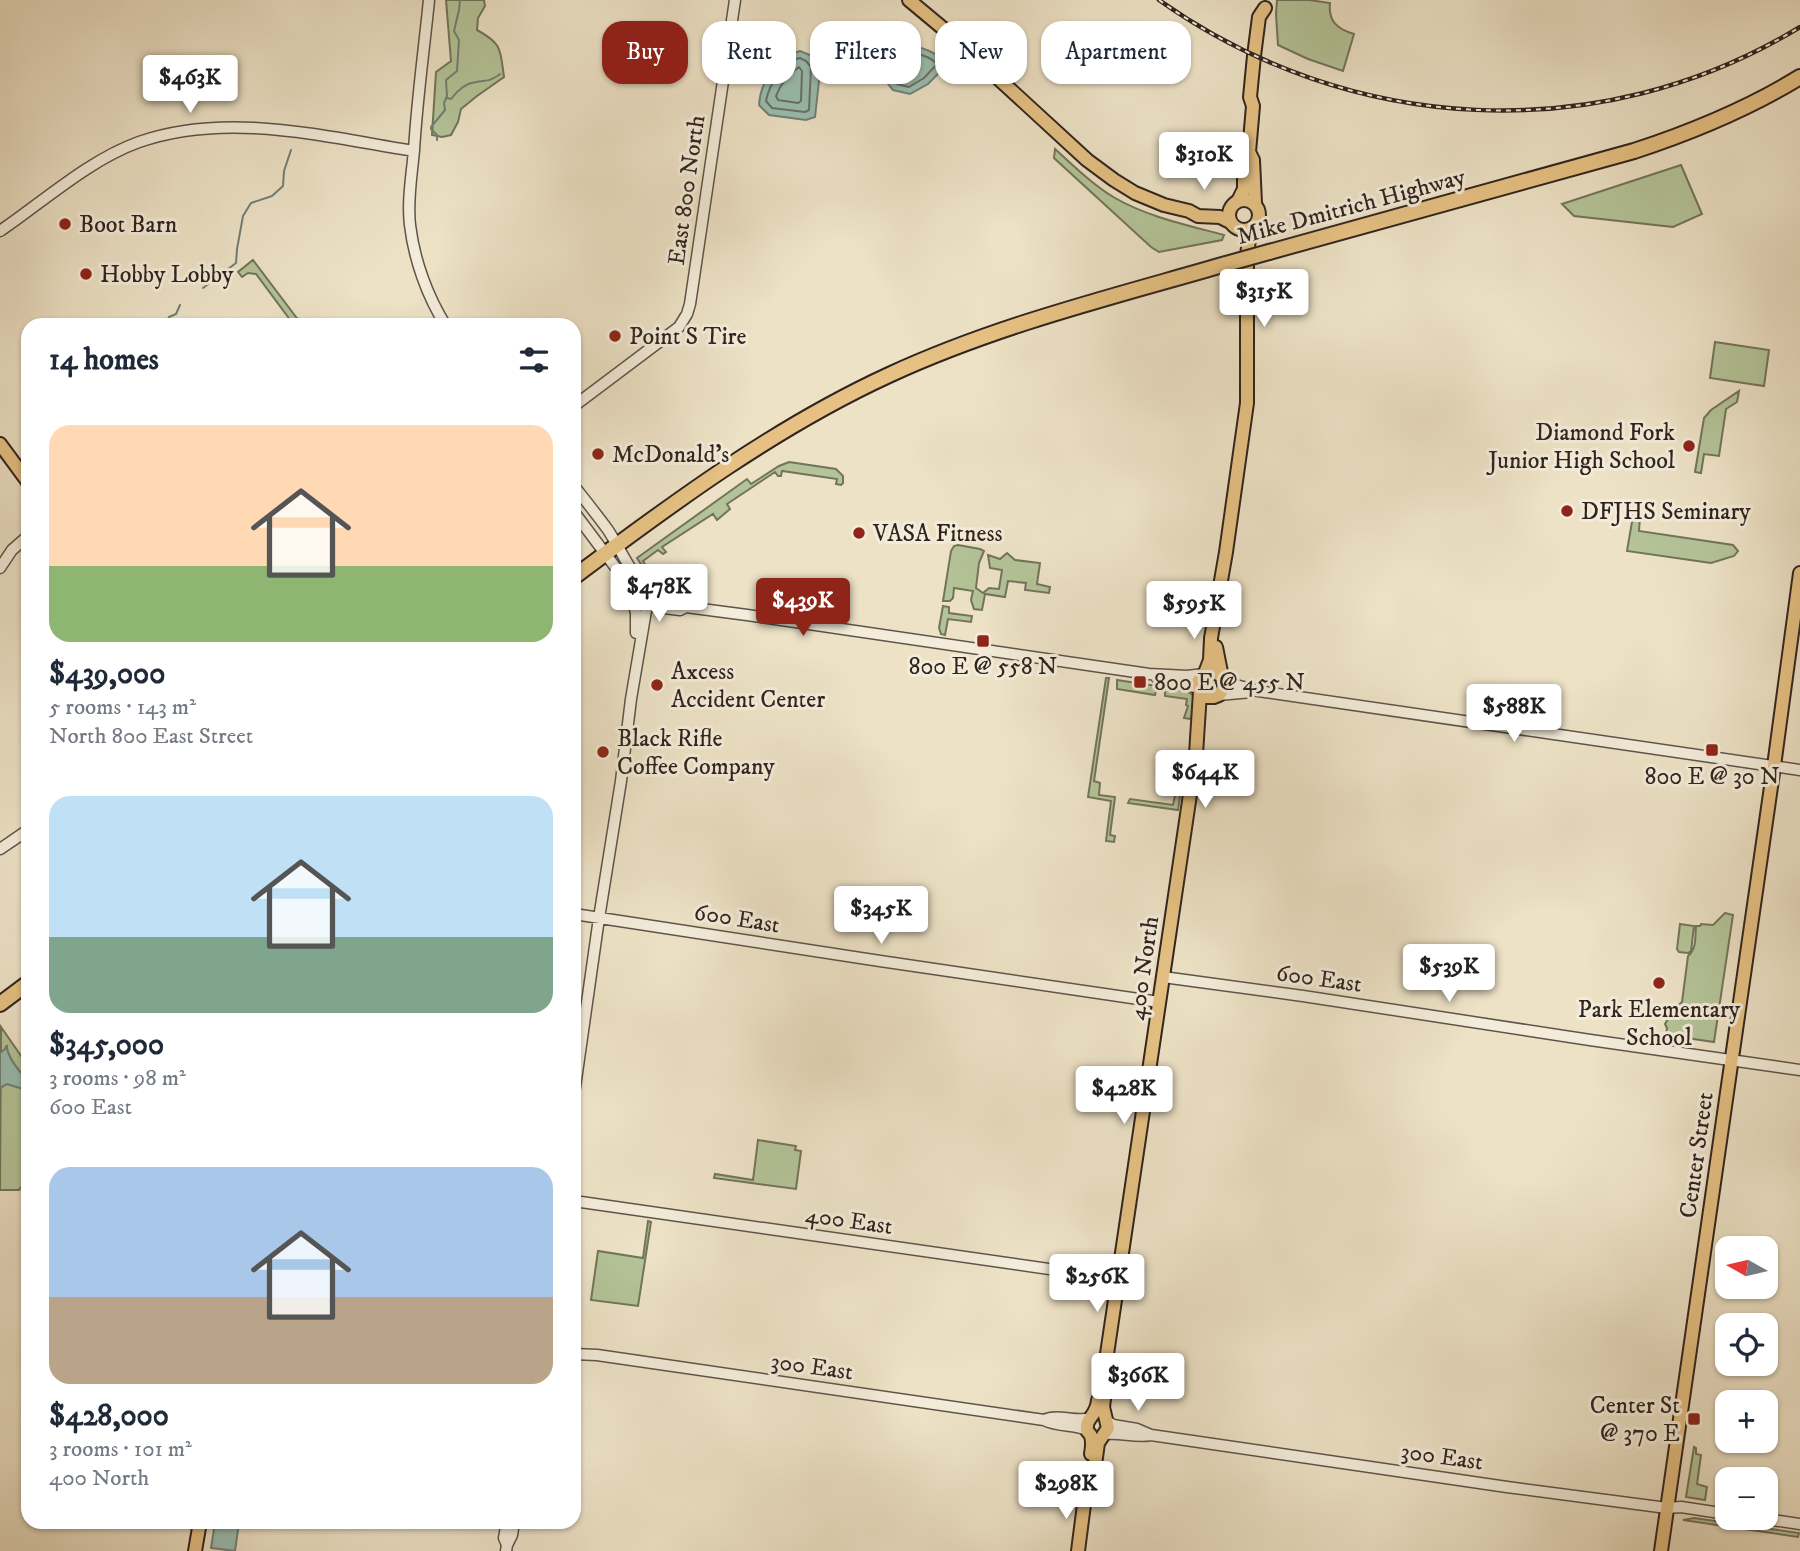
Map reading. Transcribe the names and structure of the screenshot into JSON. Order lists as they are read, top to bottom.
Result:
{
  "streets": {
    "highway": ["Mike Dmitrich Highway"],
    "main road": ["400 North", "Center Street"],
    "street": [
      "East 800 North",
      "600 East",
      "400 East",
      "300 East"
    ]
  },
  "crossings": [
    ["600 East", "400 North"],
    ["600 East", "Center Street"],
    ["400 North", "400 East"],
    ["400 North", "300 East"],
    ["Center Street", "300 East"]
  ],
  "places": {
    "other": [
      "Boot Barn",
      "Hobby Lobby",
      "Point S Tire",
      "Diamond Fork Junior High School",
      "McDonald's",
      "DFJHS Seminary",
      "VASA Fitness",
      "Axcess Accident Center",
      "Black Rifle Coffee Company",
      "Park Elementary School"
    ],
    "transit": [
      "800 E @ 558 N",
      "800 E @ 455 N",
      "800 E @ 30 N",
      "Center St @ 370 E"
    ]
  },
  "north": "left",
  "page": {
    "chip": [
      "Buy",
      "Rent",
      "Filters",
      "New",
      "Apartment"
    ],
    "price": [
      "$463K",
      "$310K",
      "$315K",
      "$478K",
      "$439K",
      "$595K",
      "$588K",
      "$644K",
      "$345K",
      "$539K",
      "$428K",
      "$256K",
      "$366K",
      "$298K"
    ],
    "heading": "14 homes",
    "list": [
      {
        "name": "$439,000",
        "note": "5 rooms · 143 m² · North 800 East Street"
      },
      {
        "name": "$345,000",
        "note": "3 rooms · 98 m² · 600 East"
      },
      {
        "name": "$428,000",
        "note": "3 rooms · 101 m² · 400 North"
      }
    ],
    "map_buttons": ["+", "−"]
  }
}
